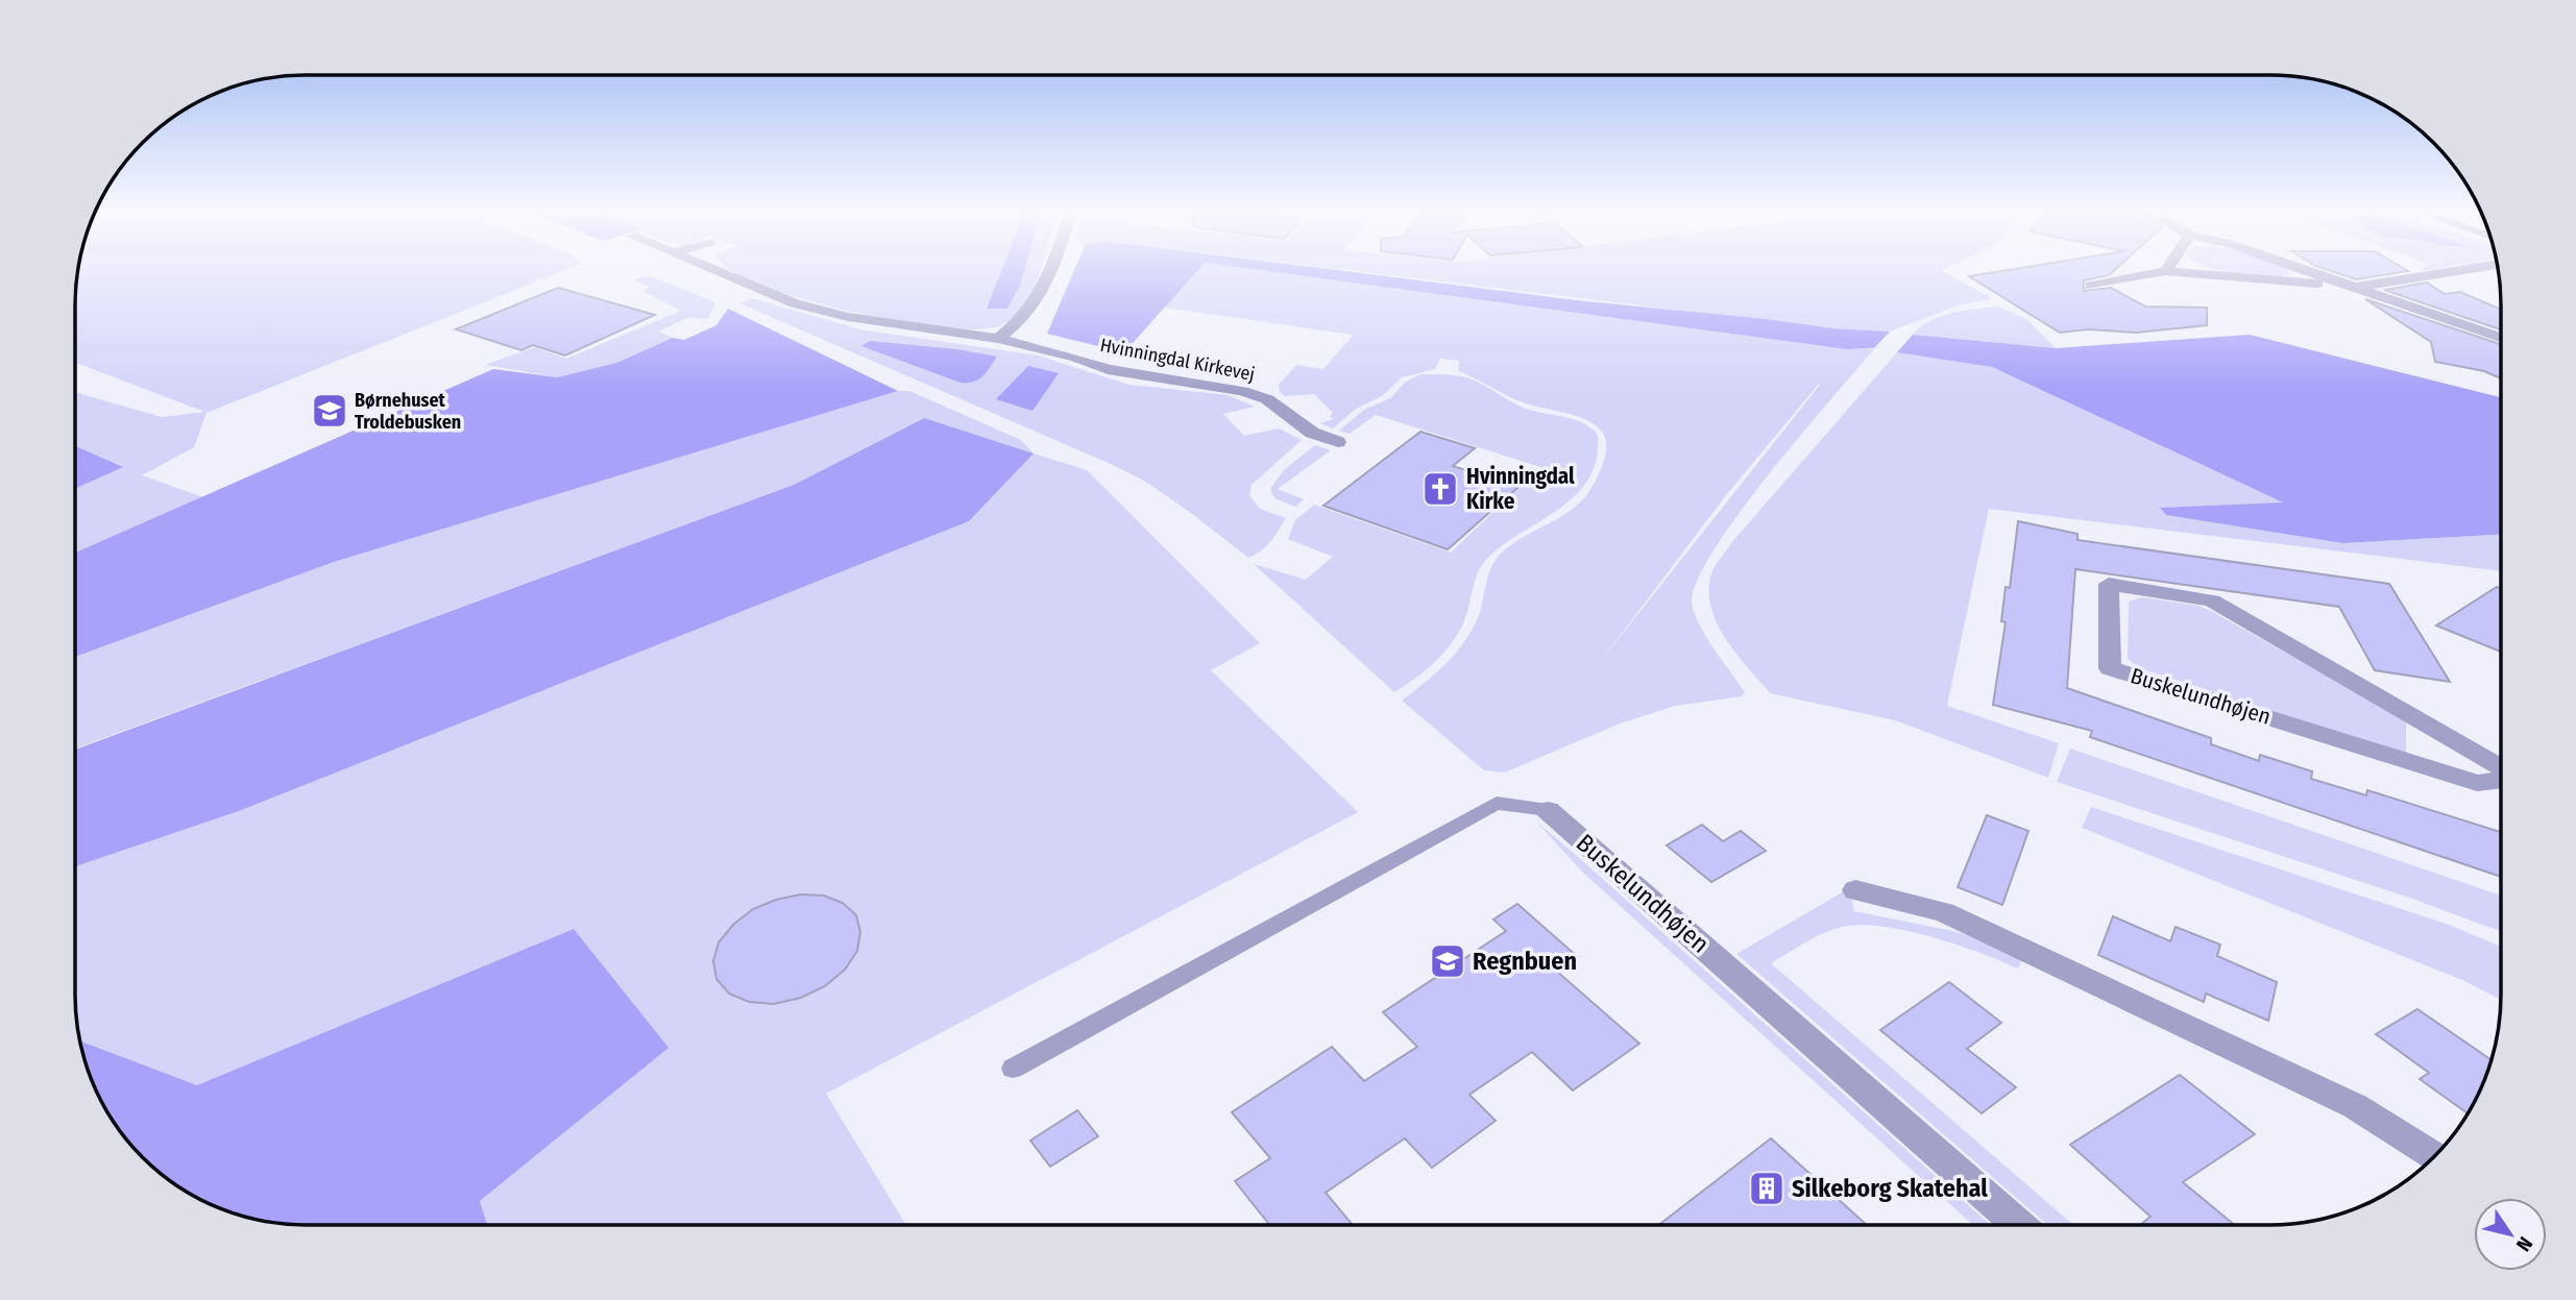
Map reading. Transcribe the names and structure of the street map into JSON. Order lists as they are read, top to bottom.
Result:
{
  "streets": {
    "street": ["Hvinningdal Kirkevej", "Buskelundhøjen"]
  },
  "places": {
    "school or university": ["Børnehuset Troldebusken", "Regnbuen"],
    "church": ["Hvinningdal Kirke"],
    "building": ["Silkeborg Skatehal"]
  },
  "north": "bottom right"
}
